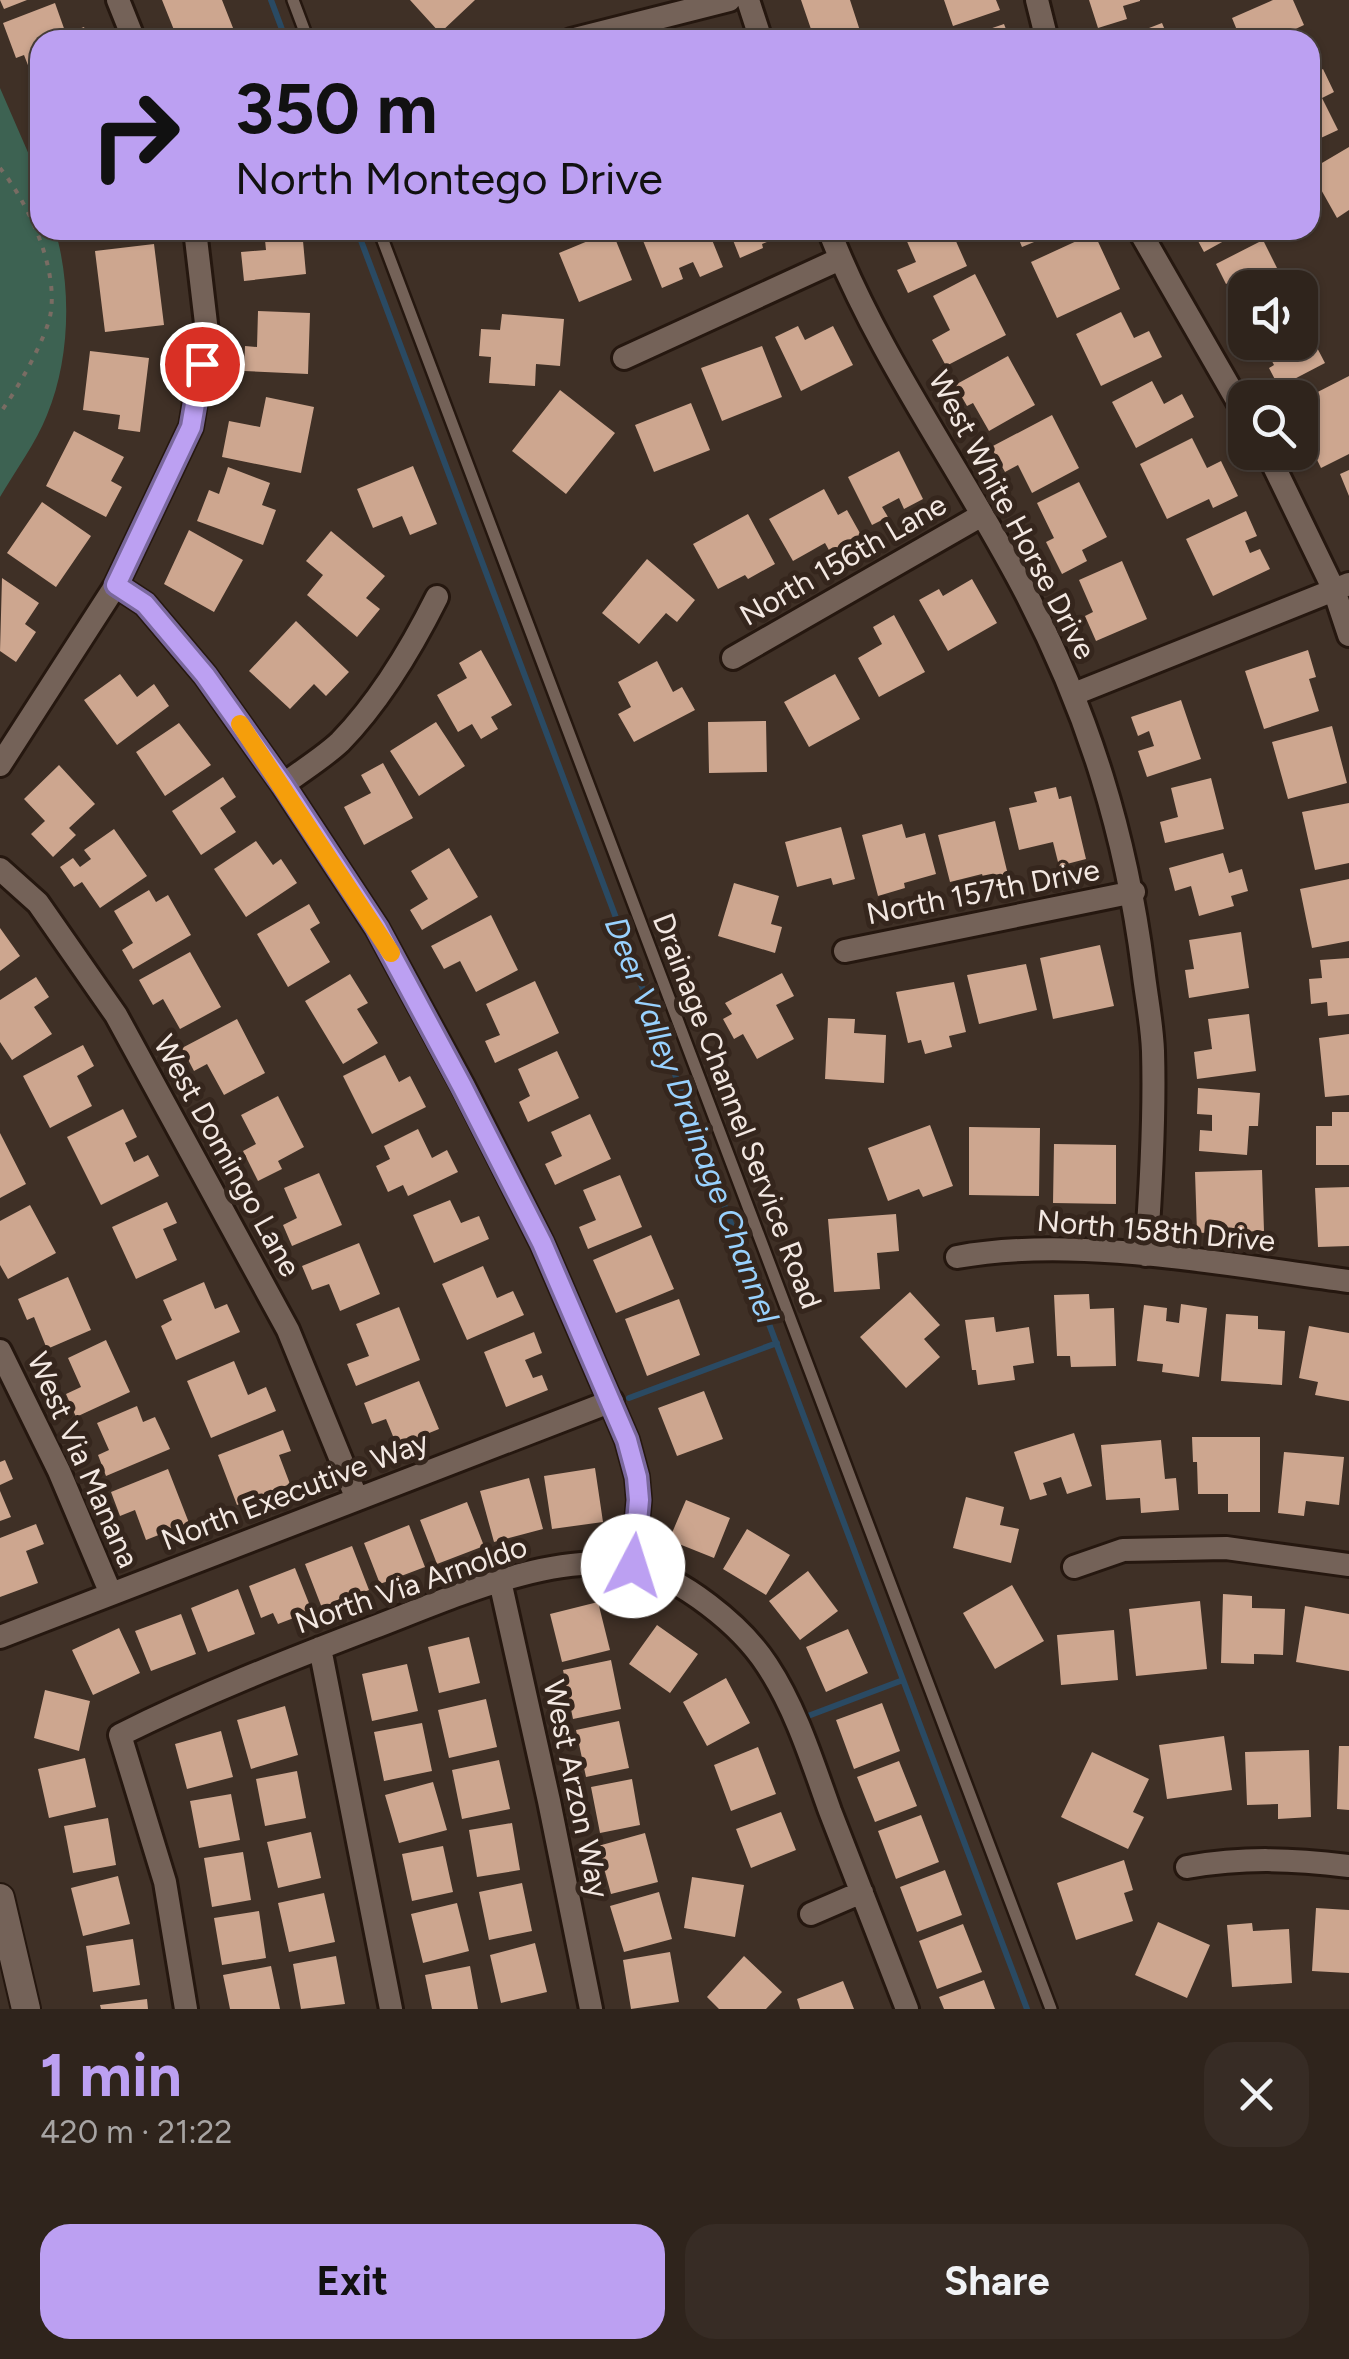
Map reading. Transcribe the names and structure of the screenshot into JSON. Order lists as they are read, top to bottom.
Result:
{
  "streets": {
    "street": [
      "West White Horse Drive",
      "North 156th Lane",
      "North 157th Drive",
      "West Domingo Lane",
      "North 158th Drive",
      "West Via Manana",
      "North Executive Way",
      "North Via Arnoldo",
      "West Arzon Way"
    ],
    "lane": ["Drainage Channel Service Road"]
  },
  "crossings": [
    ["West White Horse Drive", "North 156th Lane"],
    ["West White Horse Drive", "North 157th Drive"],
    ["West White Horse Drive", "North 158th Drive"],
    ["West Domingo Lane", "North Executive Way"],
    ["West Via Manana", "North Executive Way"],
    ["North Via Arnoldo", "West Arzon Way"]
  ],
  "water": ["Deer Valley Drainage Channel"],
  "page": {
    "turn": ["350 m", "North Montego Drive"],
    "heading": ["1 min", "420 m · 21:22"],
    "buttons": ["Exit", "Share"]
  }
}
